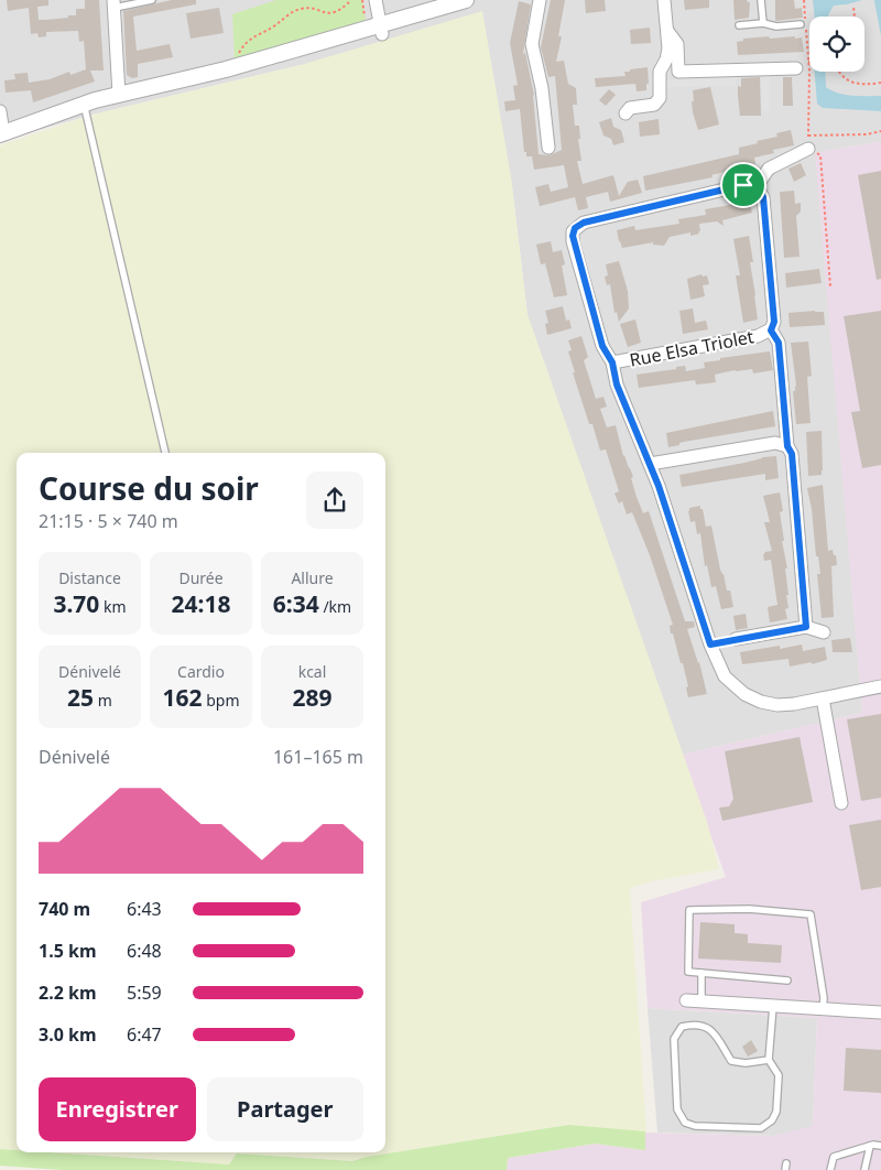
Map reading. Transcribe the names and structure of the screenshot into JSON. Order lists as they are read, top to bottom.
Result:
{
  "streets": {
    "street": ["Rue Elsa Triolet"]
  },
  "page": {
    "heading": ["Course du soir", "21:15 · 5 × 740 m"],
    "stats": [
      ["Distance", "3.70 km"],
      ["Durée", "24:18"],
      ["Allure", "6:34 /km"],
      ["Dénivelé", "25 m"],
      ["Cardio", "162 bpm"],
      ["kcal", "289"]
    ],
    "chart": ["Dénivelé", "161–165 m"],
    "list": [
      {
        "name": "740 m",
        "note": "6:43"
      },
      {
        "name": "1.5 km",
        "note": "6:48"
      },
      {
        "name": "2.2 km",
        "note": "5:59"
      },
      {
        "name": "3.0 km",
        "note": "6:47"
      }
    ],
    "buttons": ["Enregistrer", "Partager"]
  }
}
